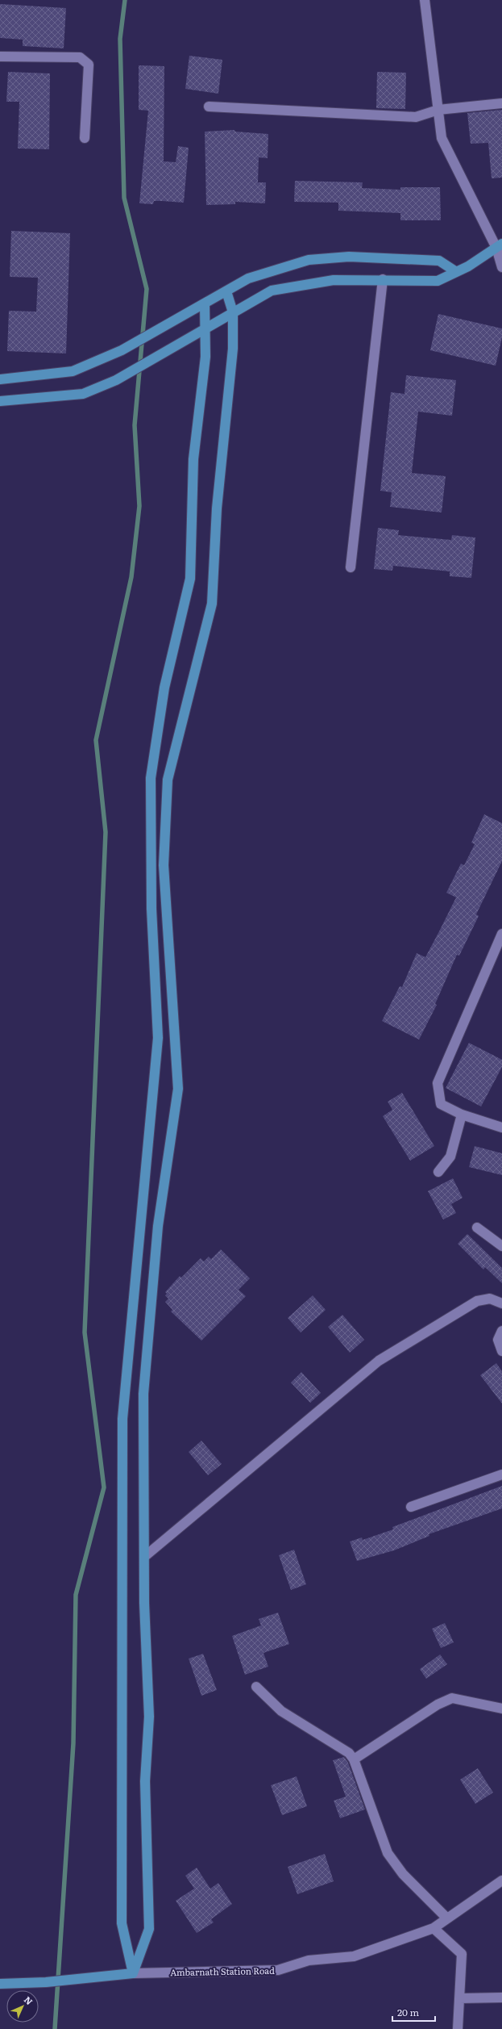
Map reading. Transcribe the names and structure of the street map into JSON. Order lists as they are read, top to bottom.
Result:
{
  "streets": {
    "main road": ["Ambarnath Station Road"]
  },
  "scale_bar": "20 m",
  "north": "top right"
}
